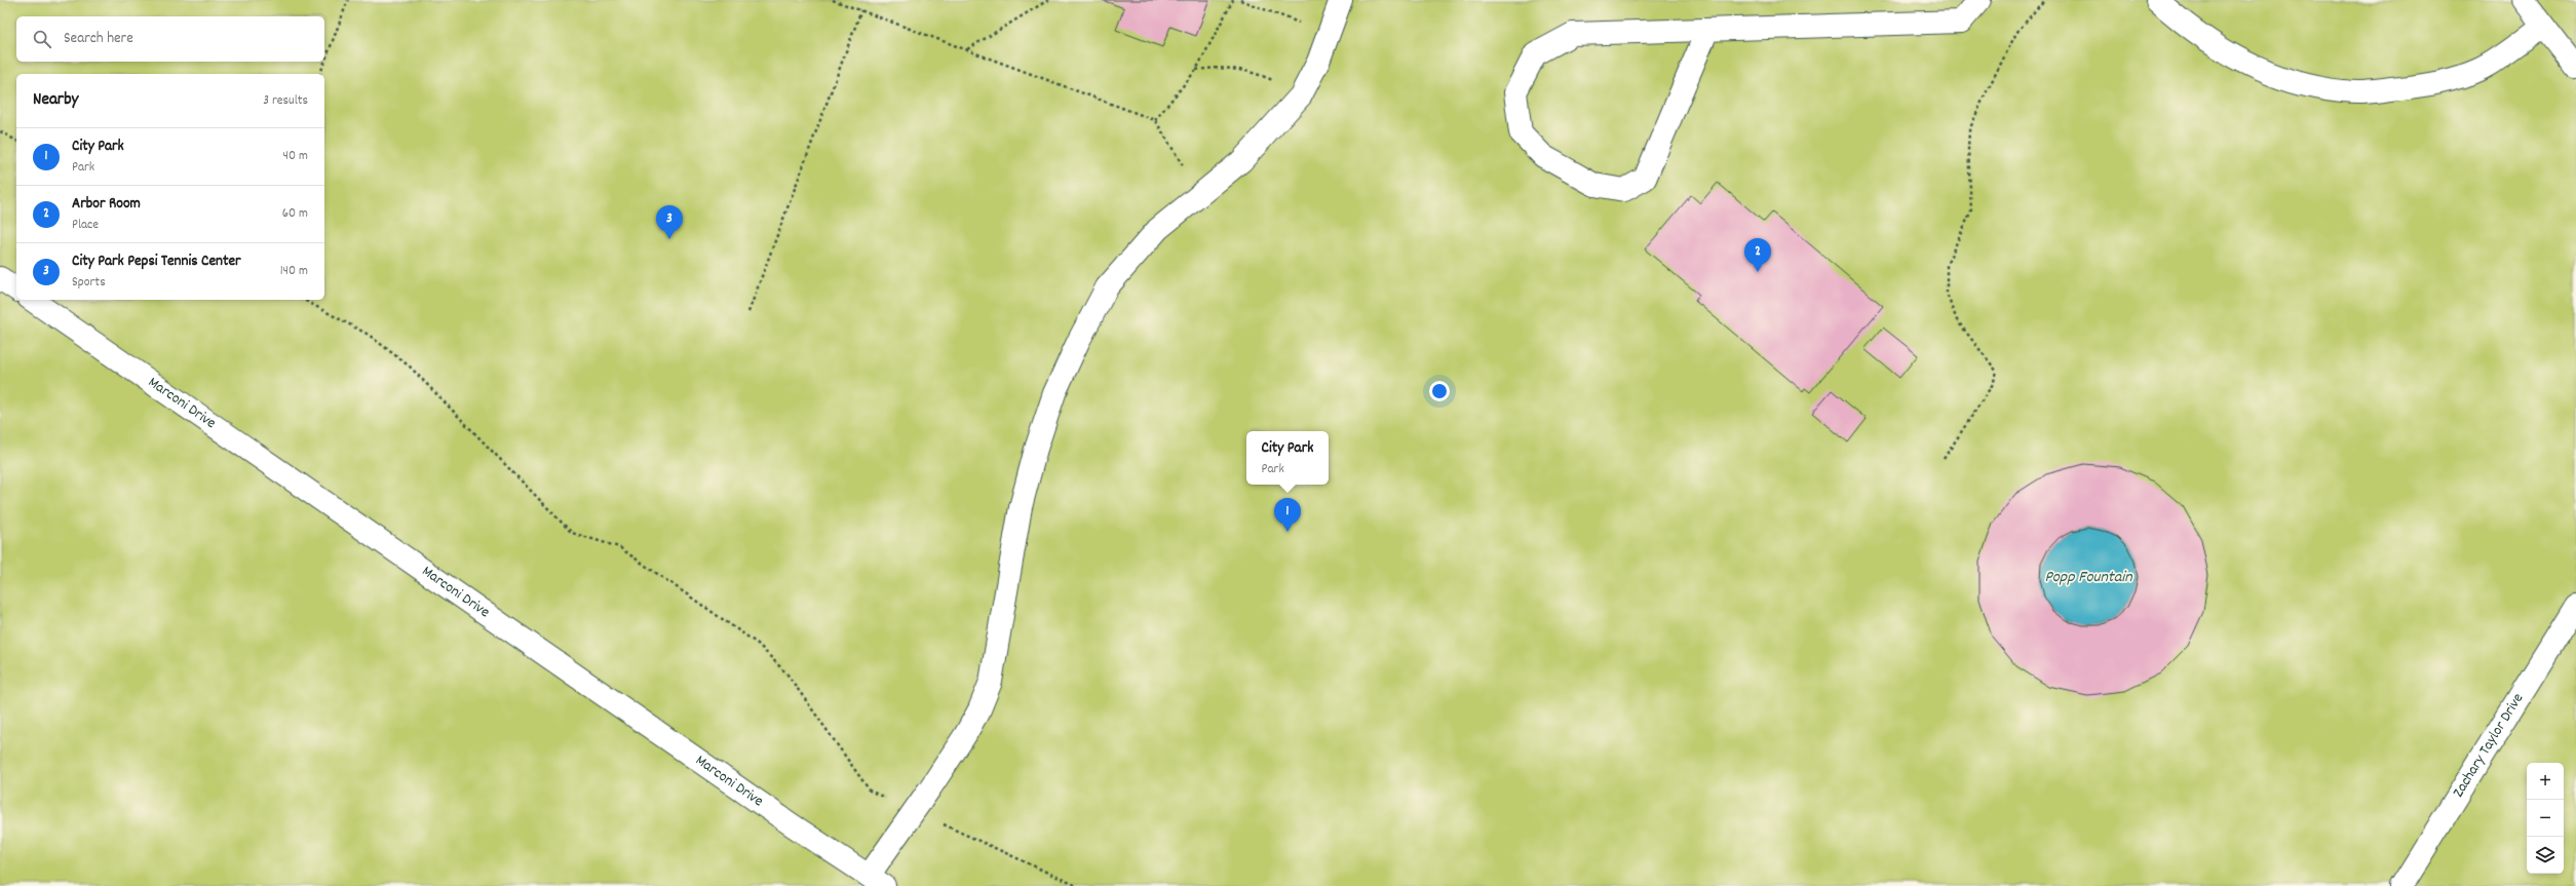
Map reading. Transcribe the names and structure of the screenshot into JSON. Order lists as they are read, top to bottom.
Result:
{
  "streets": {
    "street": ["Marconi Drive", "Zachary Taylor Drive"]
  },
  "water": ["Popp Fountain"],
  "page": {
    "search": "Search here",
    "heading": ["Nearby", "3 results"],
    "list": [
      {
        "mark": "1",
        "name": "City Park",
        "note": "Park",
        "value": "40 m"
      },
      {
        "mark": "2",
        "name": "Arbor Room",
        "note": "Place",
        "value": "60 m"
      },
      {
        "mark": "3",
        "name": "City Park Pepsi Tennis Center",
        "note": "Sports",
        "value": "140 m"
      }
    ],
    "pins": ["3", "2", "1"],
    "popup": ["City Park", "Park"],
    "map_buttons": ["+", "−"]
  }
}
